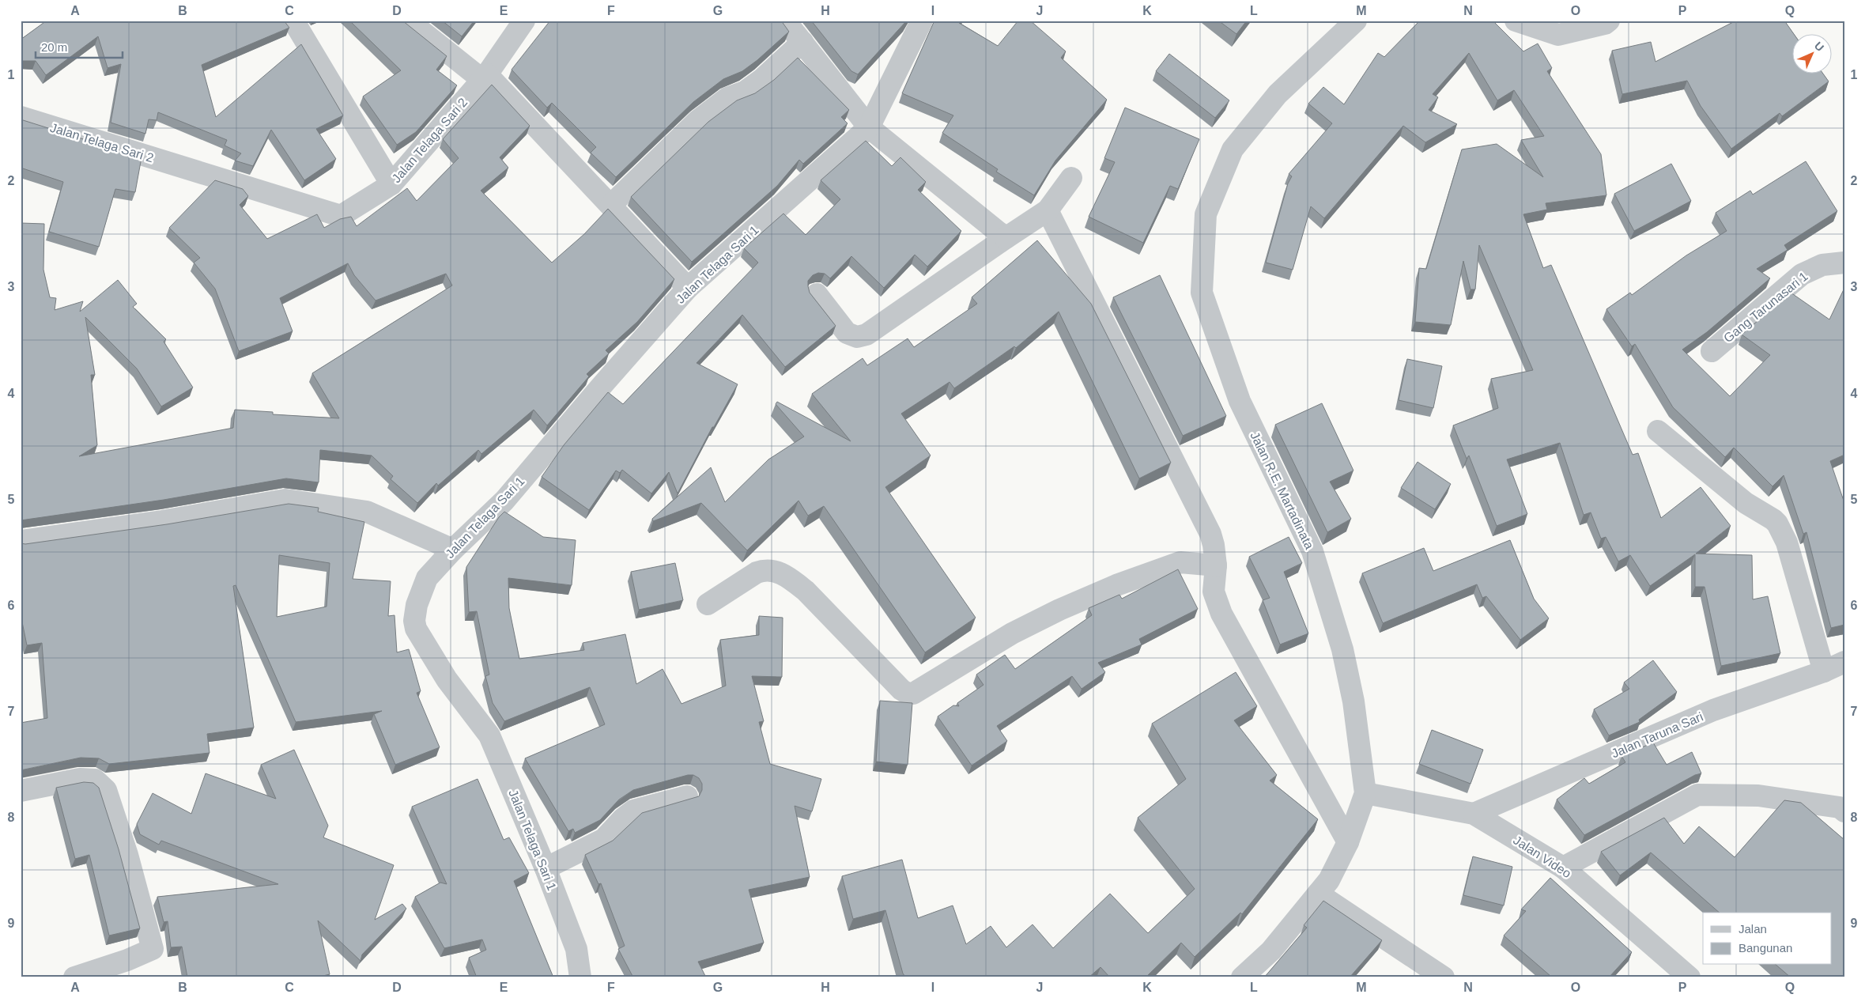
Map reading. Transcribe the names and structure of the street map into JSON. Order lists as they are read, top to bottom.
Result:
{
  "streets": {
    "street": [
      "Jalan Telaga Sari 2",
      "Jalan Telaga Sari 1",
      "Gang Tarunasari 1",
      "Jalan R.E. Martadinata",
      "Jalan Taruna Sari",
      "Jalan Video"
    ]
  },
  "crossings": [
    ["Jalan R.E. Martadinata", "Jalan Video"],
    ["Jalan Taruna Sari", "Jalan Video"]
  ],
  "legend": ["Jalan", "Bangunan"],
  "scale_bar": "20 m",
  "north": "top right",
  "grid": {
    "columns": [
      "A",
      "B",
      "C",
      "D",
      "E",
      "F",
      "G",
      "H",
      "I",
      "J",
      "K",
      "L",
      "M",
      "N",
      "O",
      "P",
      "Q"
    ],
    "rows": [
      "1",
      "2",
      "3",
      "4",
      "5",
      "6",
      "7",
      "8",
      "9"
    ]
  }
}
